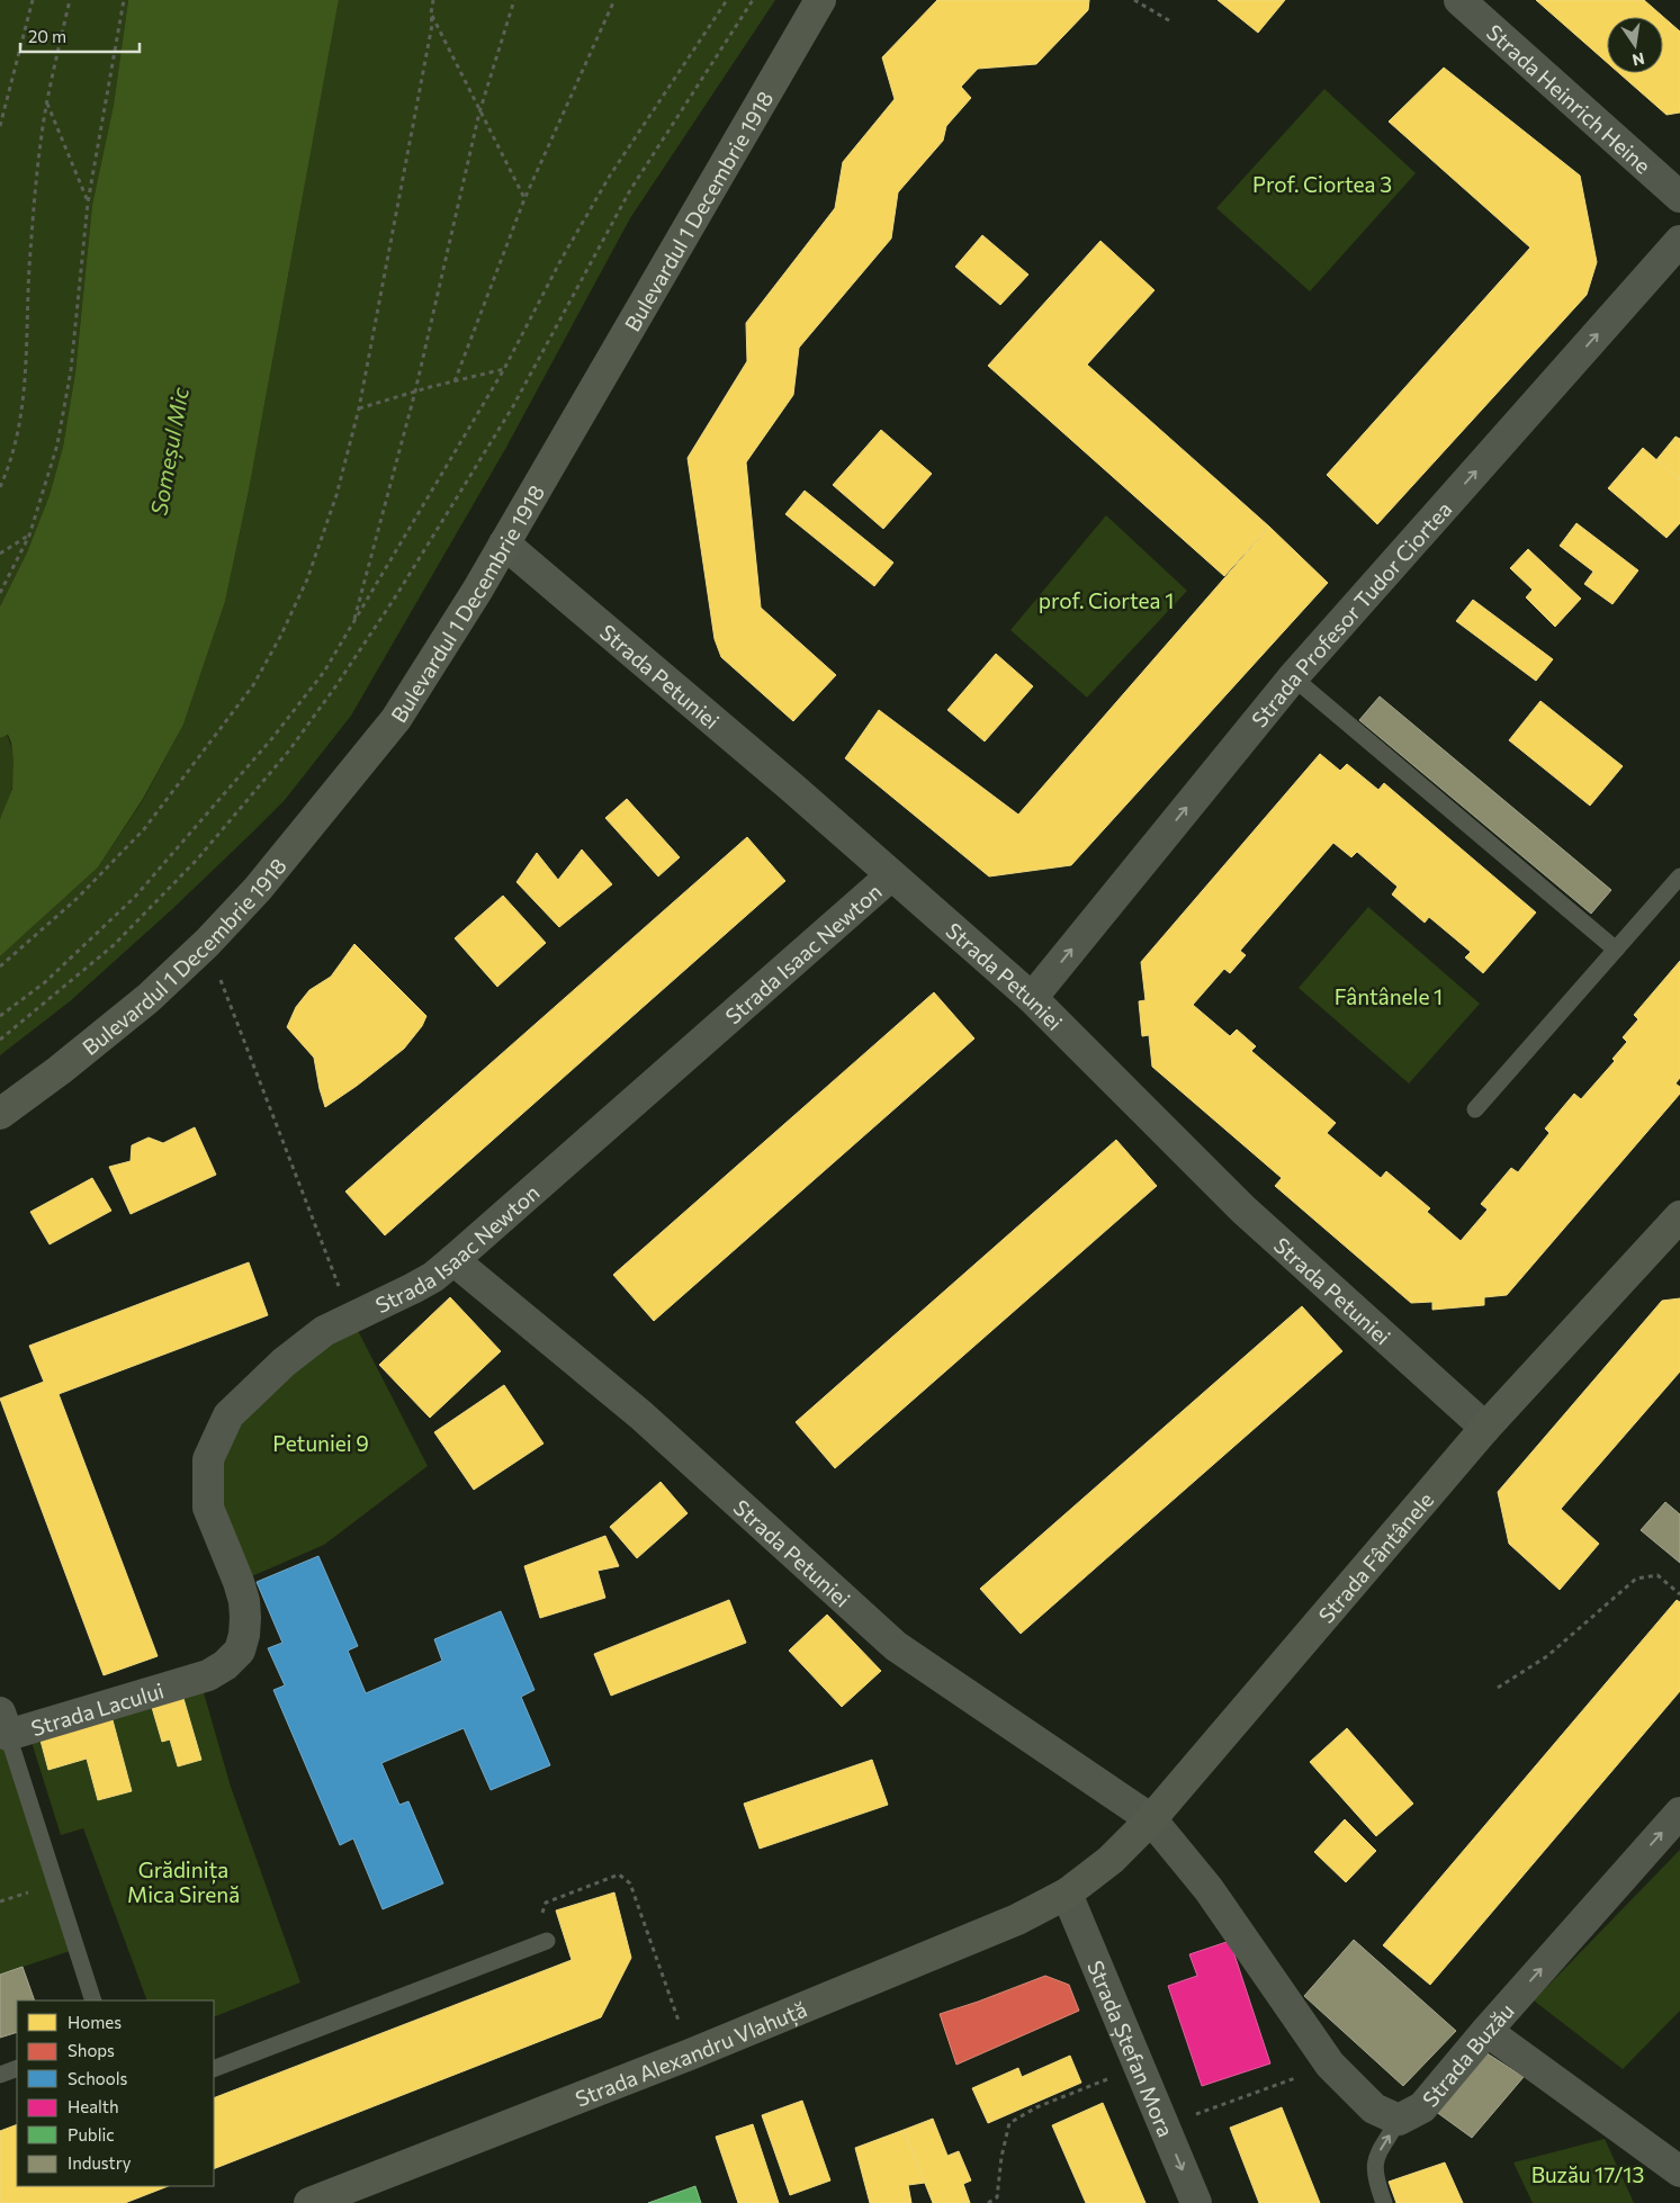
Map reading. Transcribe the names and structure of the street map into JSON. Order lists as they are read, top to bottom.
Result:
{
  "streets": {
    "main road": ["Bulevardul 1 Decembrie 1918", "Strada Fântânele", "Strada Alexandru Vlahuță"],
    "street": [
      "Strada Heinrich Heine",
      "Strada Profesor Tudor Ciortea",
      "Strada Petuniei",
      "Strada Isaac Newton",
      "Strada Lacului",
      "Strada Ștefan Mora",
      "Strada Buzău"
    ]
  },
  "crossings": [
    ["Bulevardul 1 Decembrie 1918", "Strada Petuniei"],
    ["Strada Profesor Tudor Ciortea", "Strada Petuniei"],
    ["Strada Petuniei", "Strada Isaac Newton"],
    ["Strada Petuniei", "Strada Fântânele"],
    ["Strada Petuniei", "Strada Buzău"],
    ["Strada Isaac Newton", "Strada Lacului"],
    ["Strada Fântânele", "Strada Ștefan Mora"],
    ["Strada Fântânele", "Strada Alexandru Vlahuță"],
    ["Strada Fântânele", "Strada Buzău"],
    ["Strada Ștefan Mora", "Strada Alexandru Vlahuță"]
  ],
  "one_way": ["Strada Profesor Tudor Ciortea", "Strada Buzău"],
  "water": ["Someșul Mic"],
  "parks": [
    "Prof. Ciortea 3",
    "prof. Ciortea 1",
    "Fântânele 1",
    "Petuniei 9",
    "Grădinița Mica Sirenă",
    "Buzău 17/13"
  ],
  "legend": [
    "Homes",
    "Shops",
    "Schools",
    "Health",
    "Public",
    "Industry"
  ],
  "scale_bar": "20 m",
  "north": "bottom"
}
